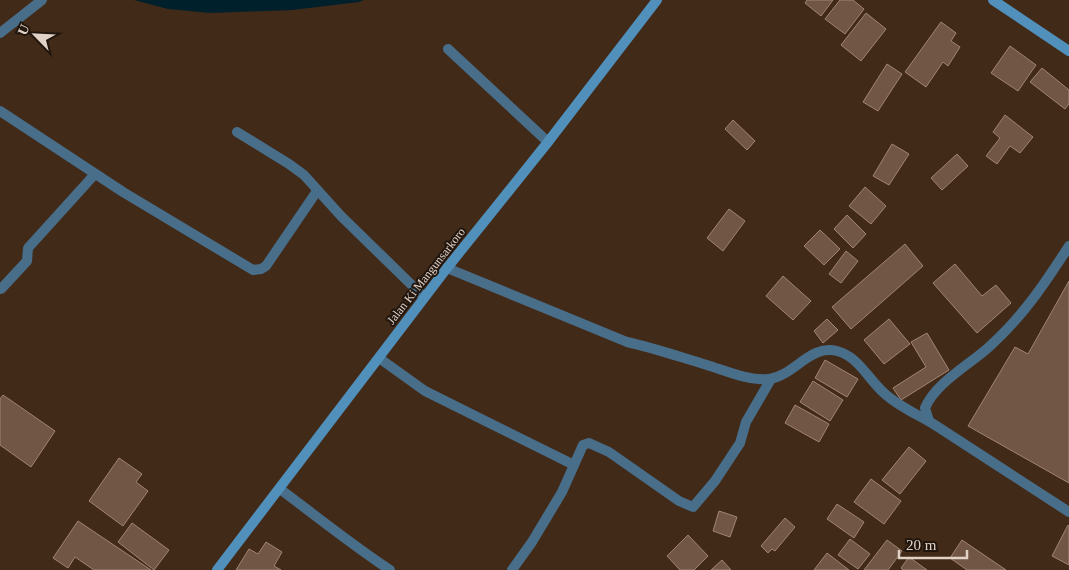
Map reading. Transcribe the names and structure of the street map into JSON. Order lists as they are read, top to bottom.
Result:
{
  "streets": {
    "main road": ["Jalan Ki Mangunsarkoro"]
  },
  "scale_bar": "20 m",
  "north": "top left"
}
